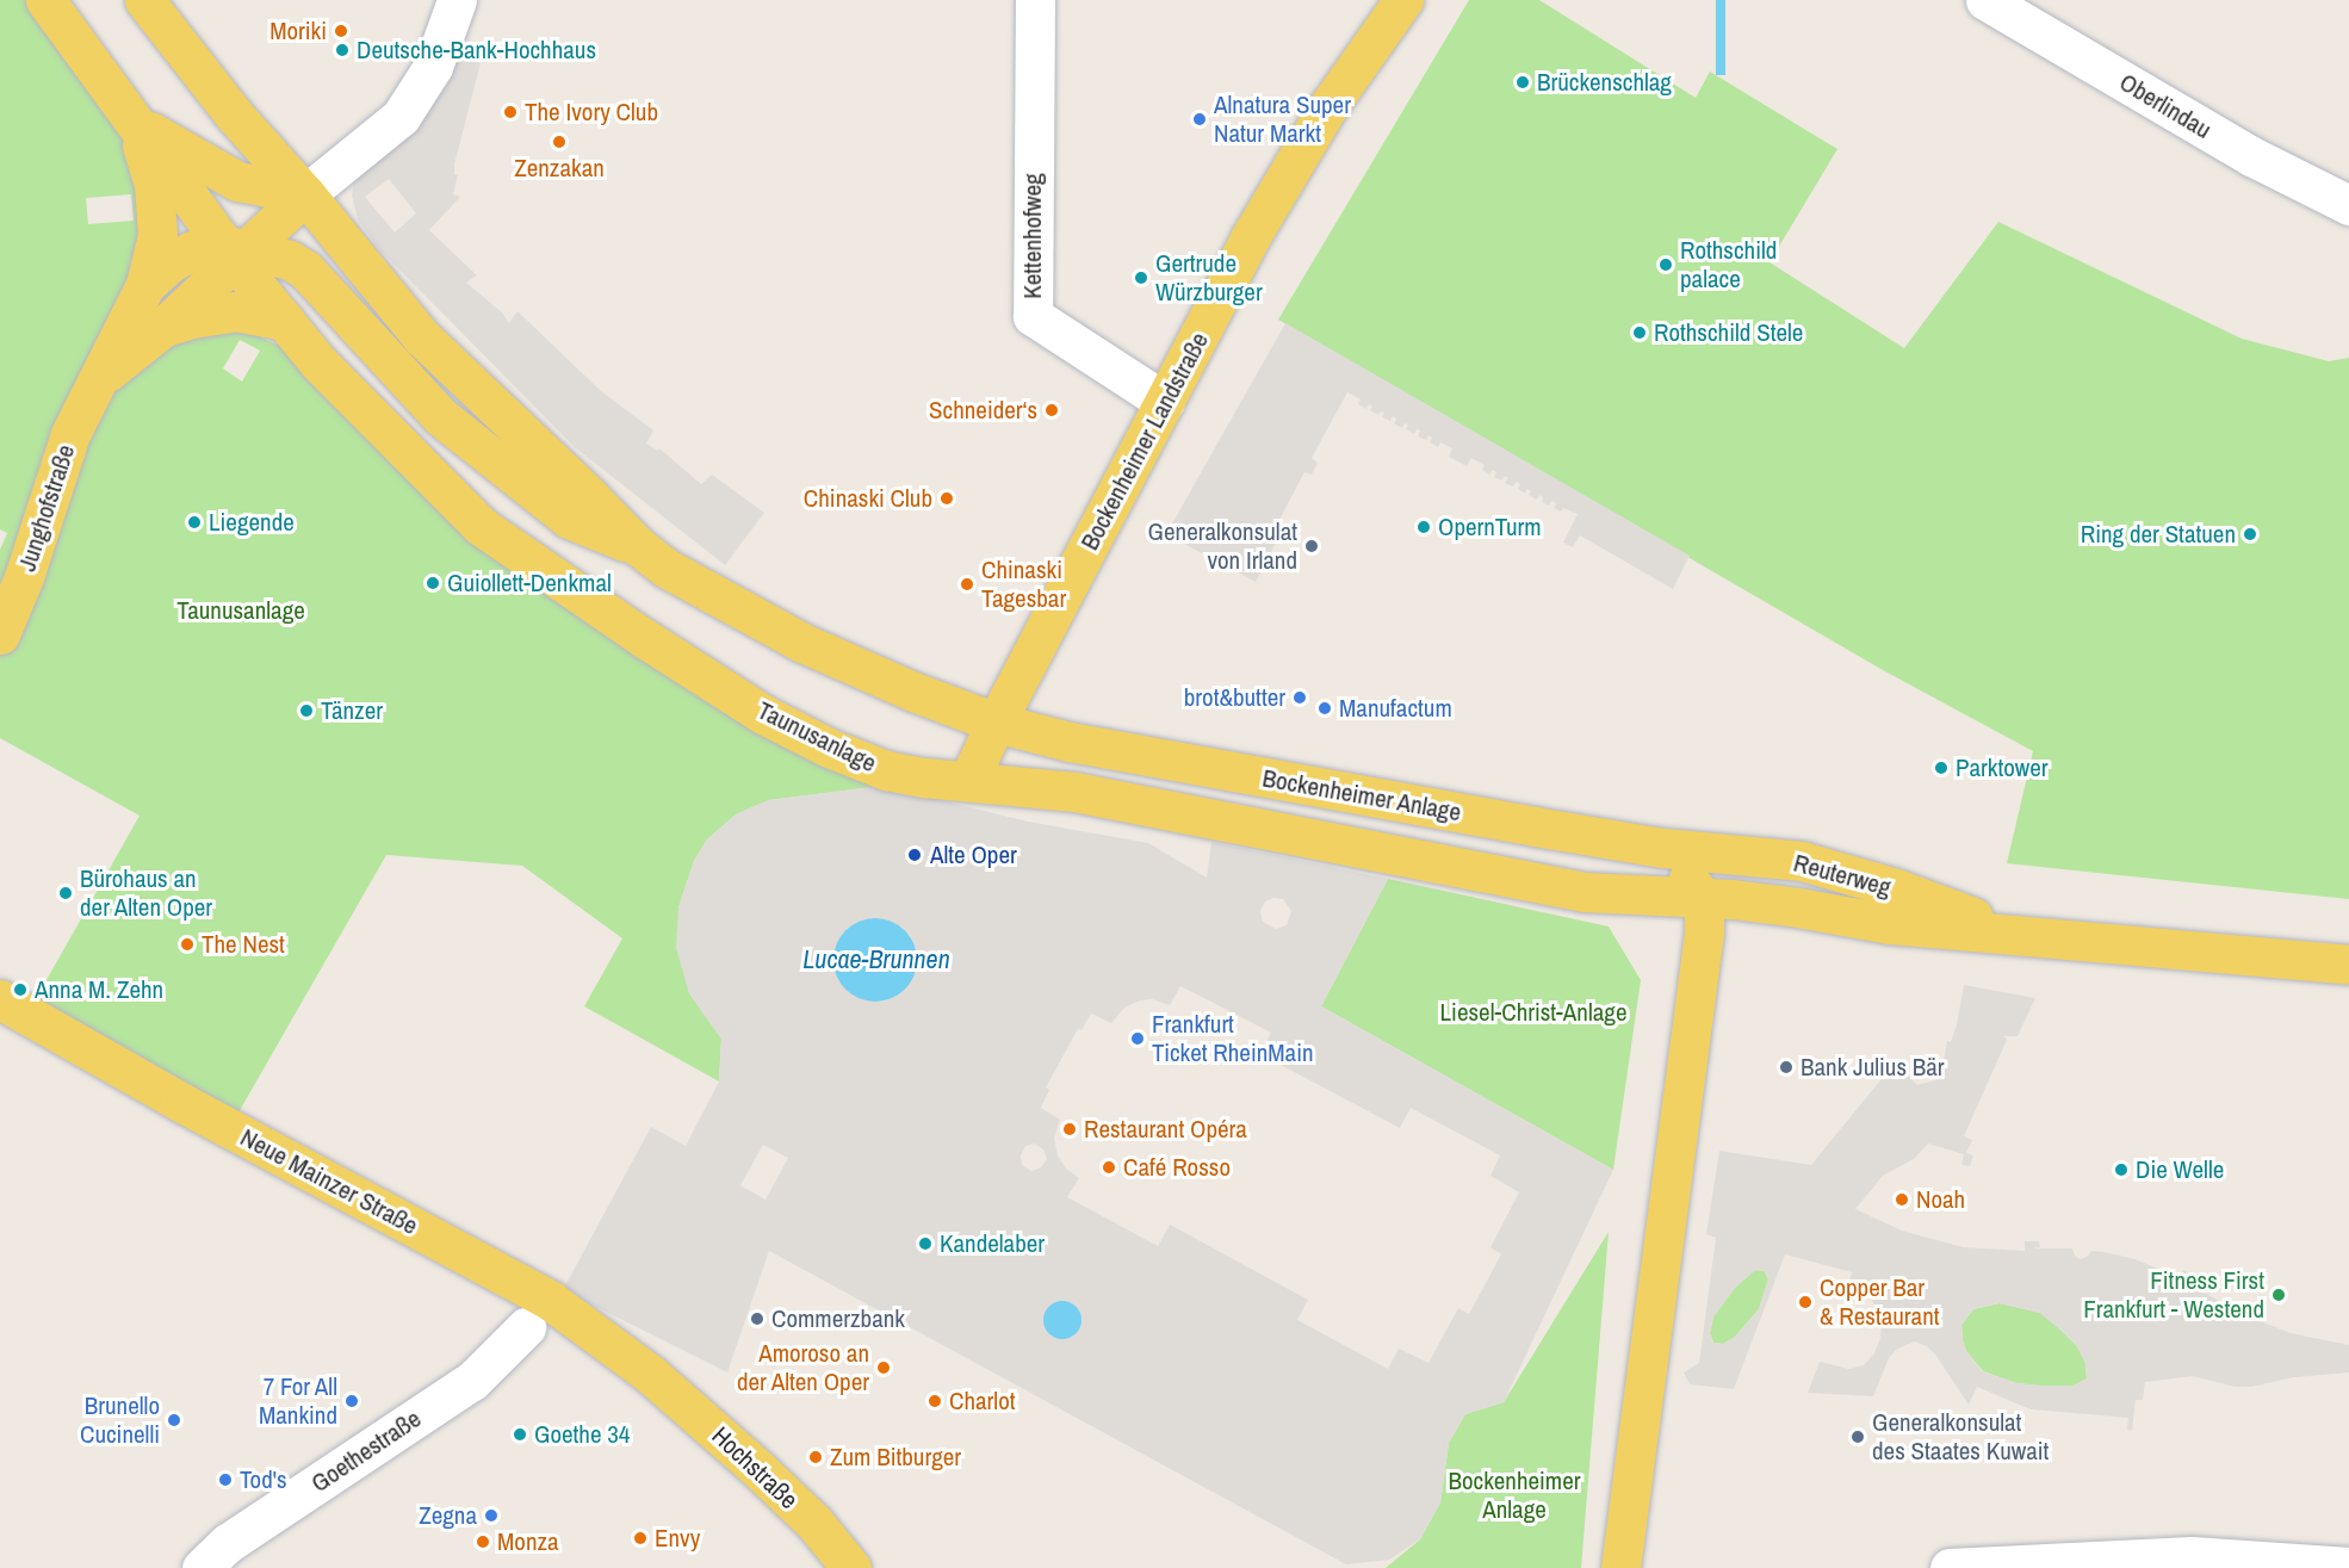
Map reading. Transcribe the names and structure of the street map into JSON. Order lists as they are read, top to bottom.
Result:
{
  "streets": {
    "main road": [
      "Bockenheimer Landstraße",
      "Junghofstraße",
      "Taunusanlage",
      "Bockenheimer Anlage",
      "Reuterweg",
      "Neue Mainzer Straße",
      "Hochstraße"
    ],
    "street": ["Oberlindau", "Kettenhofweg", "Goethestraße"]
  },
  "crossings": [
    ["Kettenhofweg", "Bockenheimer Landstraße"],
    ["Bockenheimer Landstraße", "Taunusanlage"],
    ["Bockenheimer Landstraße", "Bockenheimer Anlage"],
    ["Junghofstraße", "Taunusanlage"],
    ["Taunusanlage", "Bockenheimer Anlage"],
    ["Bockenheimer Anlage", "Reuterweg"],
    ["Neue Mainzer Straße", "Hochstraße"]
  ],
  "water": ["Lucae-Brunnen"],
  "parks": ["Taunusanlage", "Liesel-Christ-Anlage", "Bockenheimer Anlage"],
  "places": [
    "Moriki",
    "Deutsche-Bank-Hochhaus",
    "Brückenschlag",
    "The Ivory Club",
    "Alnatura Super Natur Markt",
    "Zenzakan",
    "Rothschild palace",
    "Gertrude Würzburger",
    "Rothschild Stele",
    "Schneider‘s",
    "Chinaski Club",
    "Liegende",
    "OpernTurm",
    "Ring der Statuen",
    "Generalkonsulat von Irland",
    "Guiollett-Denkmal",
    "Chinaski Tagesbar",
    "brot&butter",
    "Manufactum",
    "Tänzer",
    "Parktower",
    "Alte Oper",
    "Bürohaus an der Alten Oper",
    "The Nest",
    "Anna M. Zehn",
    "Frankfurt Ticket RheinMain",
    "Bank Julius Bär",
    "Restaurant Opéra",
    "Café Rosso",
    "Die Welle",
    "Noah",
    "Kandelaber",
    "Fitness First Frankfurt - Westend",
    "Copper Bar & Restaurant",
    "Commerzbank",
    "Amoroso an der Alten Oper",
    "7 For All Mankind",
    "Charlot",
    "Brunello Cucinelli",
    "Goethe 34",
    "Generalkonsulat des Staates Kuwait",
    "Zum Bitburger",
    "Tod's",
    "Zegna",
    "Envy",
    "Monza"
  ]
}
